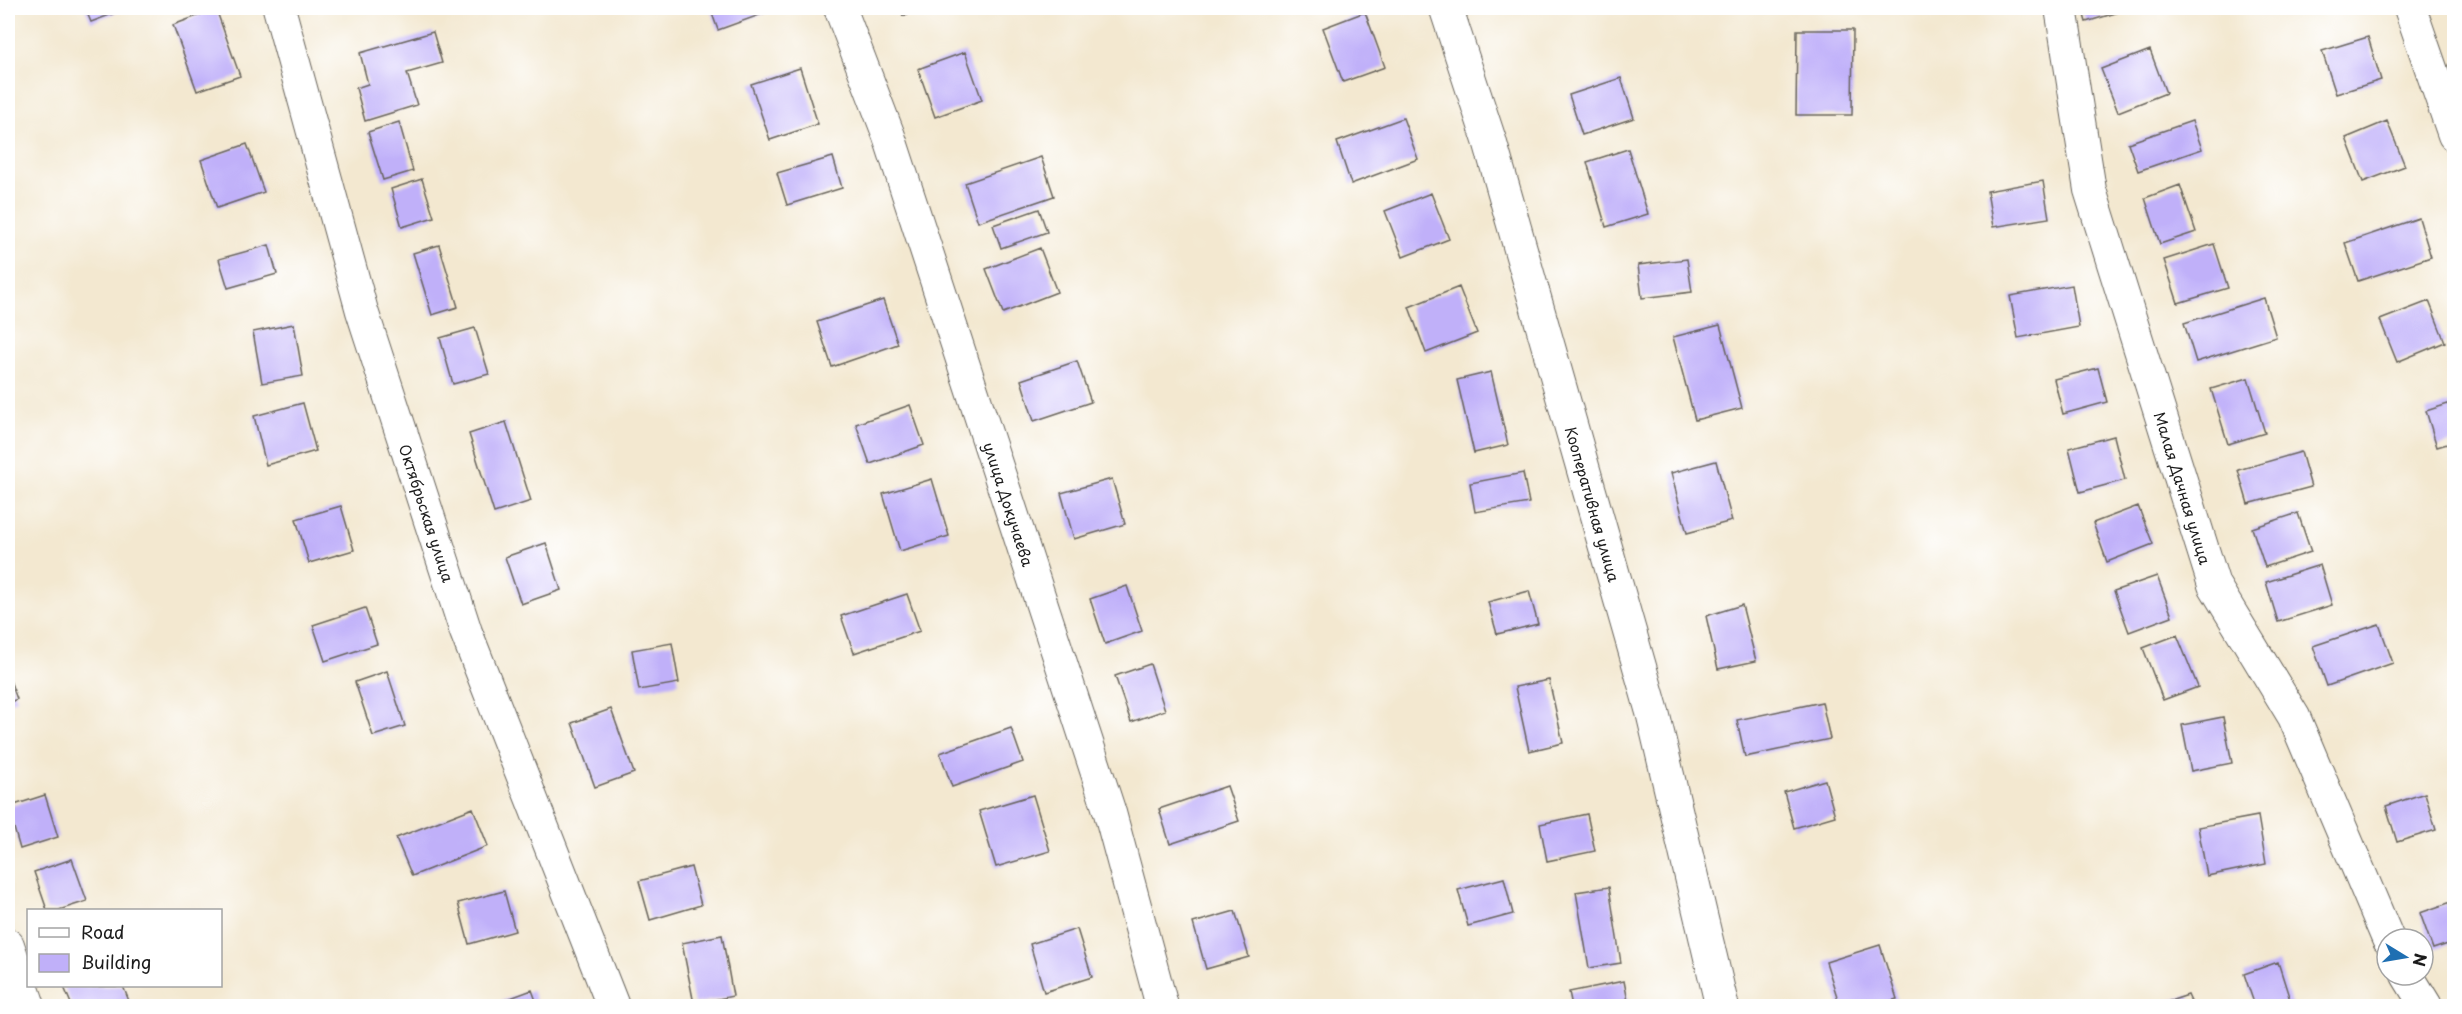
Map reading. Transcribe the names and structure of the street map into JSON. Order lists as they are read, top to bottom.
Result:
{
  "streets": {
    "street": [
      "Малая Дачная улица",
      "улица Докучаева",
      "Кооперативная улица",
      "Октябрьская улица"
    ]
  },
  "legend": ["Road", "Building"],
  "north": "right"
}
